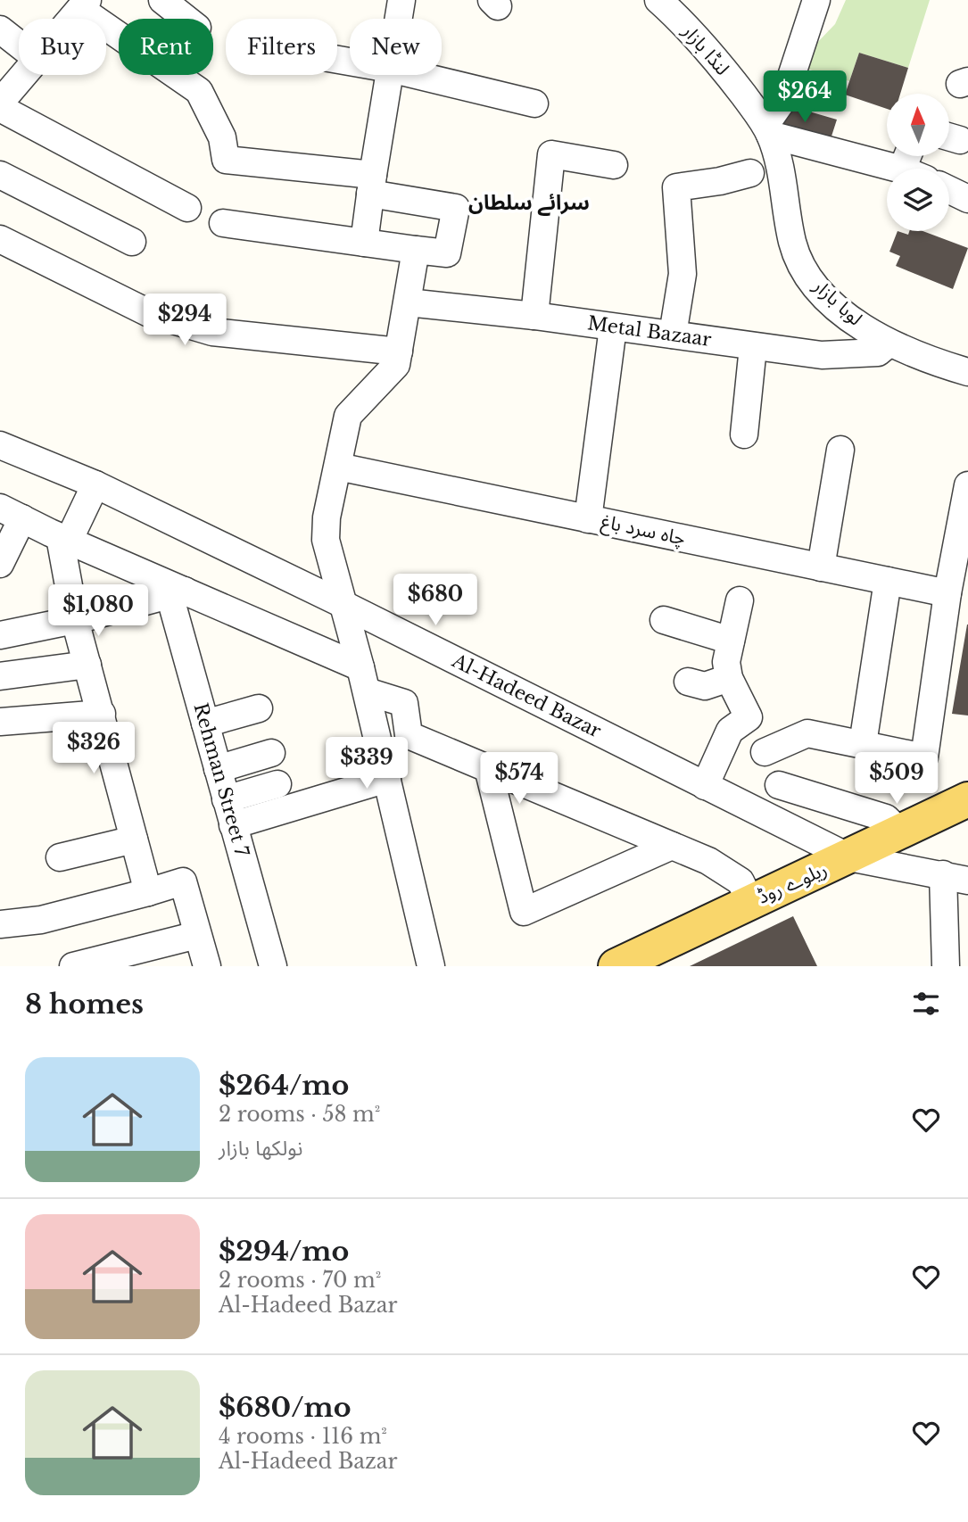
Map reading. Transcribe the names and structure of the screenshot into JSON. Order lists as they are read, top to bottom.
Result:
{
  "streets": {
    "main road": ["ریلوے روڈ"],
    "street": [
      "لنڈا بازار",
      "لوہا بازار",
      "Metal Bazaar",
      "چاہ سرد باغ",
      "Al-Hadeed Bazar",
      "Rehman Street 7"
    ]
  },
  "crossings": [
    ["لنڈا بازار", "لوہا بازار"],
    ["لوہا بازار", "Metal Bazaar"],
    ["Al-Hadeed Bazar", "ریلوے روڈ"]
  ],
  "districts": ["سرائے سلطان"],
  "north": "top",
  "page": {
    "chip": [
      "Buy",
      "Rent",
      "Filters",
      "New"
    ],
    "price": [
      "$264",
      "$294",
      "$680",
      "$1,080",
      "$326",
      "$339",
      "$574",
      "$509"
    ],
    "heading": "8 homes",
    "list": [
      {
        "name": "$264/mo",
        "note": "2 rooms · 58 m² · نولکھا بازار"
      },
      {
        "name": "$294/mo",
        "note": "2 rooms · 70 m² · Al-Hadeed Bazar"
      },
      {
        "name": "$680/mo",
        "note": "4 rooms · 116 m² · Al-Hadeed Bazar"
      }
    ]
  }
}
